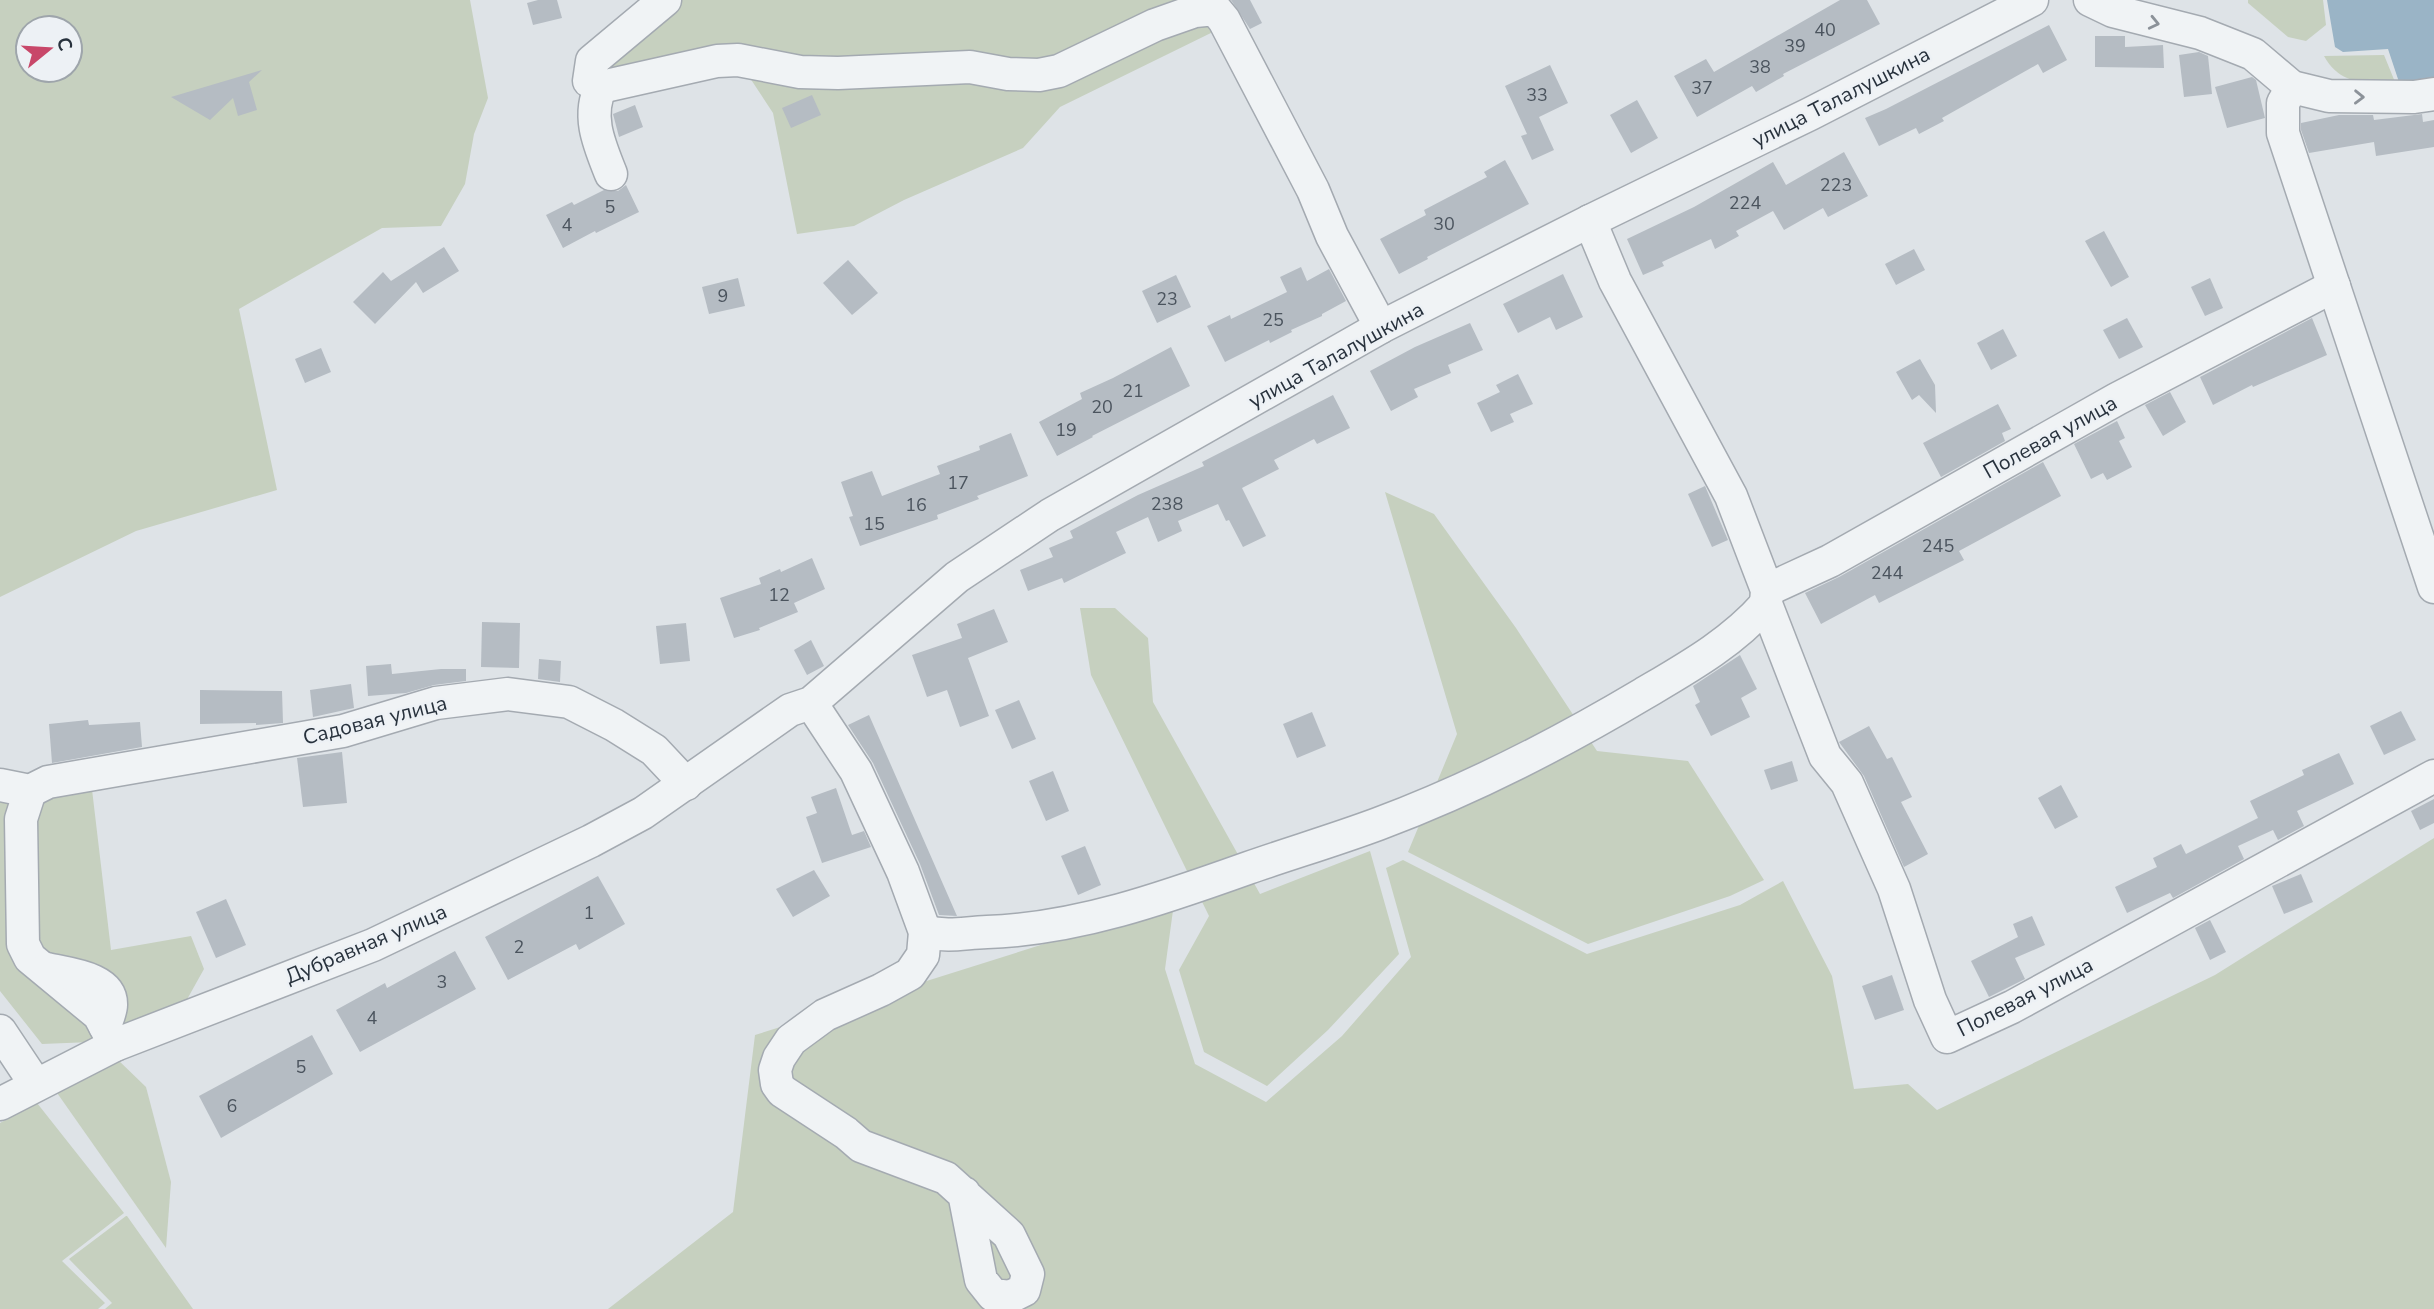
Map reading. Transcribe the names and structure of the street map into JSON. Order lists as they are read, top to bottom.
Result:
{
  "streets": {
    "street": [
      "улица Талалушкина",
      "Полевая улица",
      "Садовая улица",
      "Дубравная улица"
    ]
  },
  "crossings": [
    ["улица Талалушкина", "Садовая улица"],
    ["улица Талалушкина", "Дубравная улица"],
    ["Садовая улица", "Дубравная улица"]
  ],
  "house_numbers": [
    "40",
    "39",
    "38",
    "37",
    "33",
    "223",
    "224",
    "5",
    "30",
    "4",
    "9",
    "23",
    "25",
    "21",
    "20",
    "19",
    "17",
    "238",
    "16",
    "15",
    "245",
    "244",
    "12",
    "1",
    "2",
    "3",
    "4",
    "5",
    "6"
  ],
  "north": "right"
}
